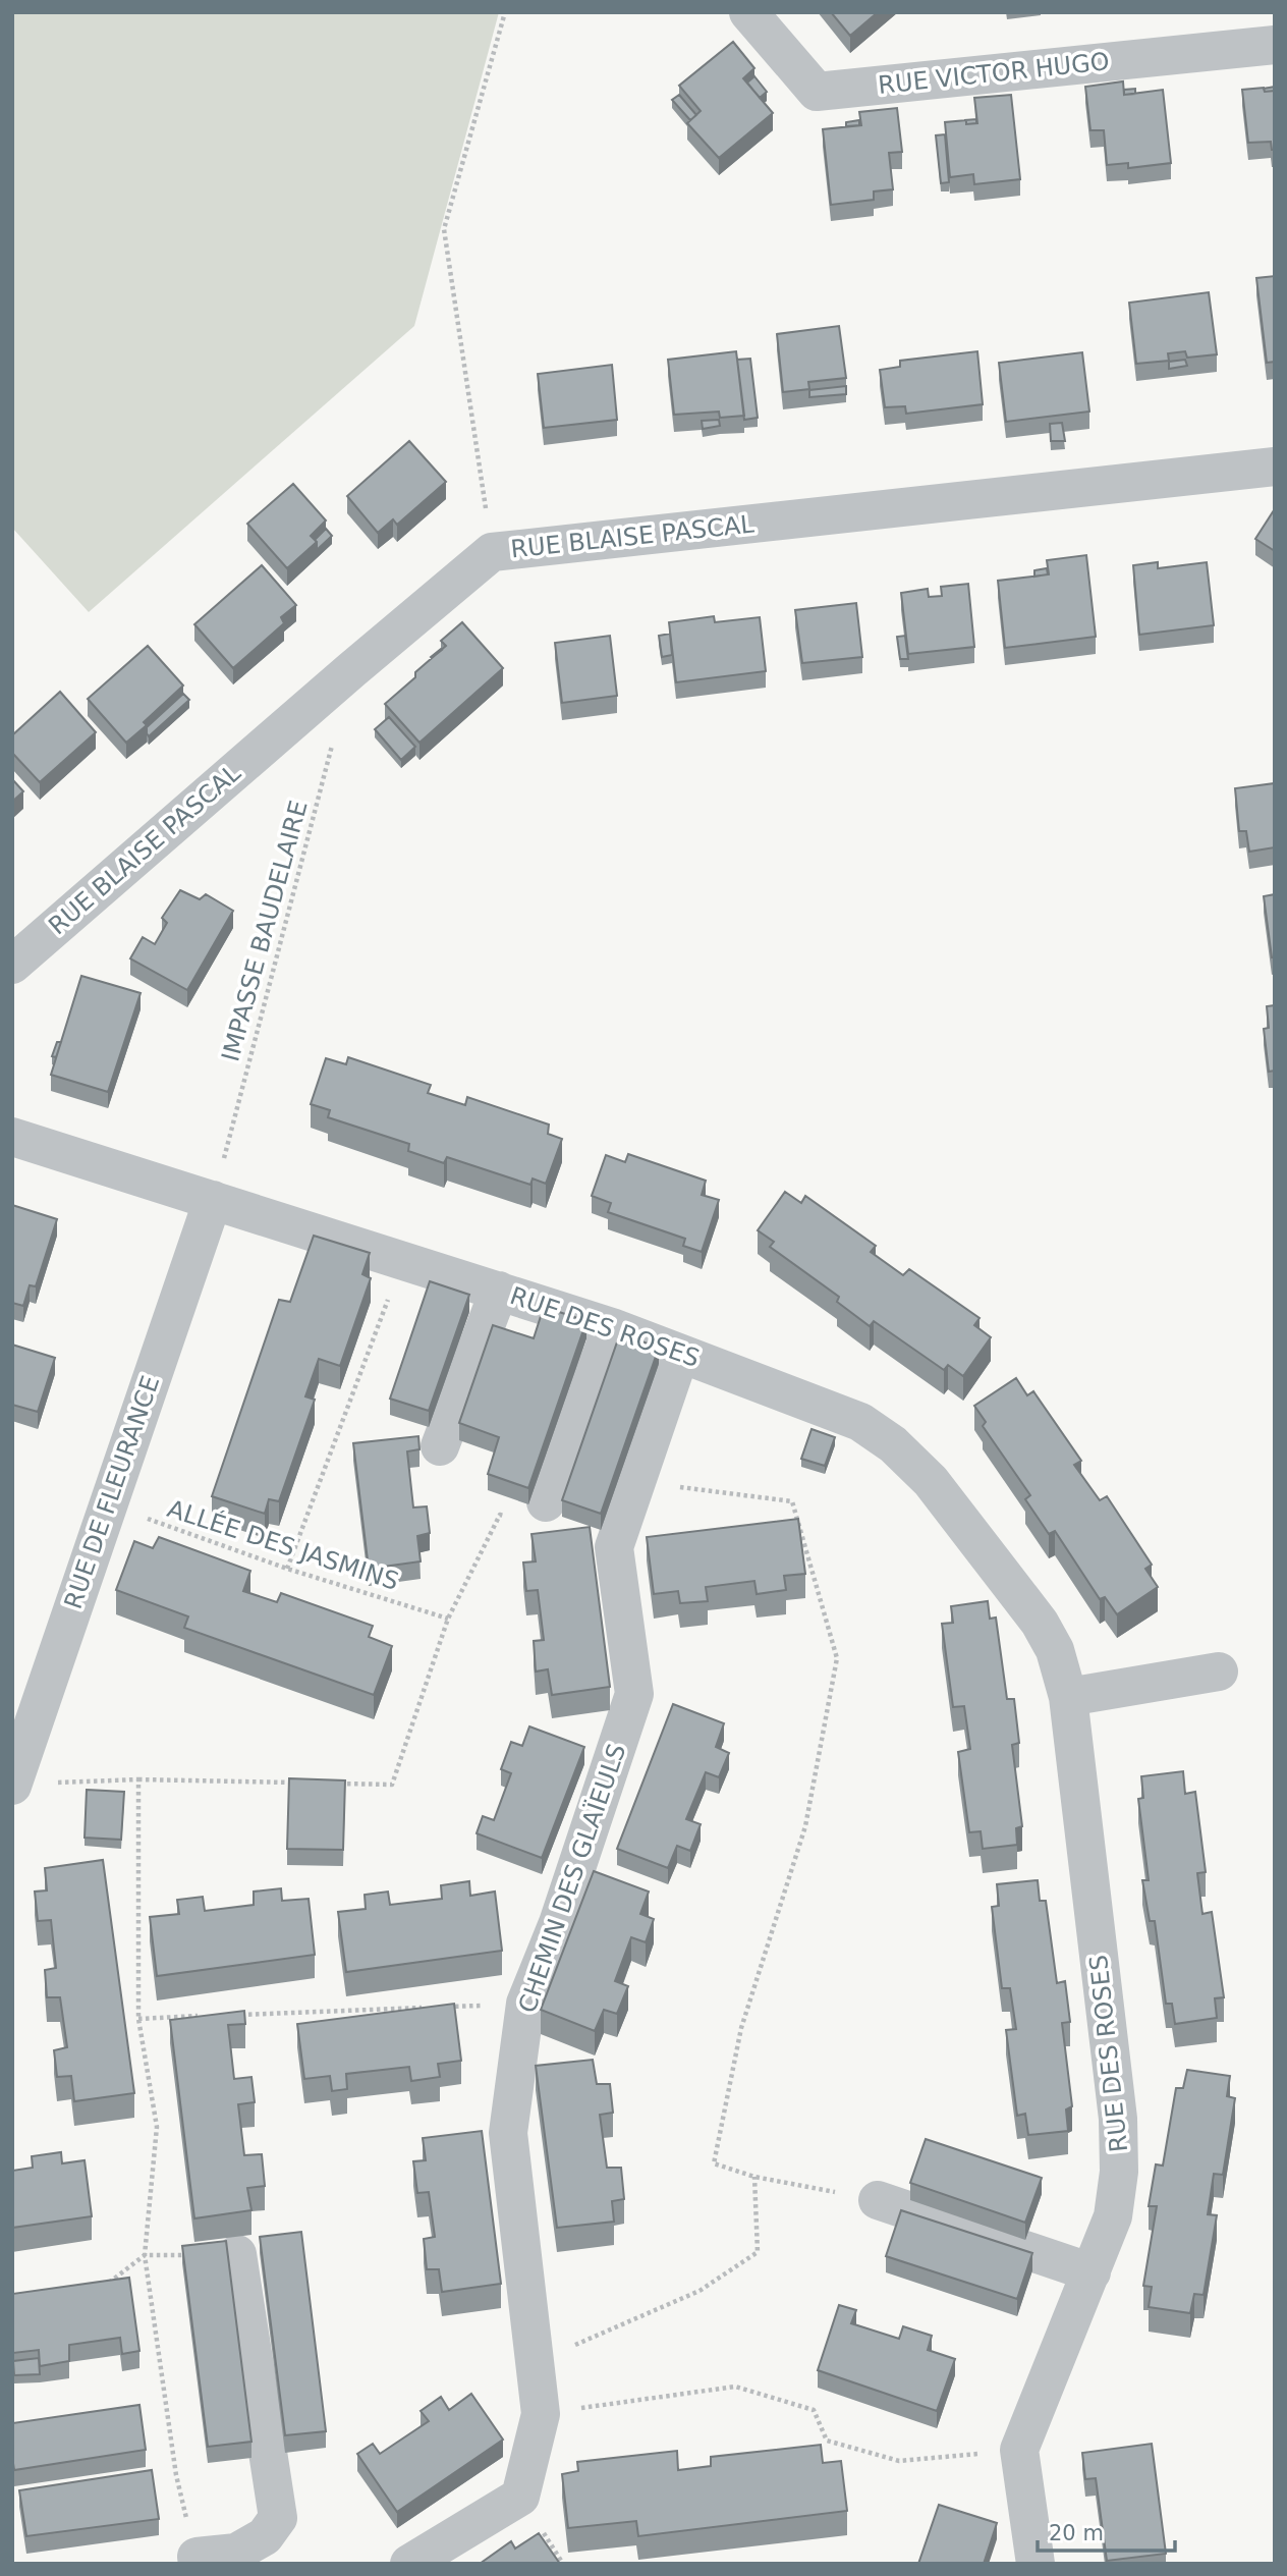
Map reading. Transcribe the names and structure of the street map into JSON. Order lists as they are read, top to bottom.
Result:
{
  "streets": {
    "street": [
      "RUE VICTOR HUGO",
      "RUE BLAISE PASCAL",
      "RUE DES ROSES",
      "RUE DE FLEURANCE",
      "CHEMIN DES GLAÏEULS"
    ],
    "path": ["IMPASSE BAUDELAIRE", "ALLÉE DES JASMINS"]
  },
  "crossings": [
    ["IMPASSE BAUDELAIRE", "RUE DES ROSES"],
    ["IMPASSE BAUDELAIRE", "RUE DE FLEURANCE"],
    ["RUE DES ROSES", "RUE DE FLEURANCE"],
    ["RUE DES ROSES", "CHEMIN DES GLAÏEULS"],
    ["RUE DE FLEURANCE", "ALLÉE DES JASMINS"]
  ],
  "scale_bar": "20 m"
}
